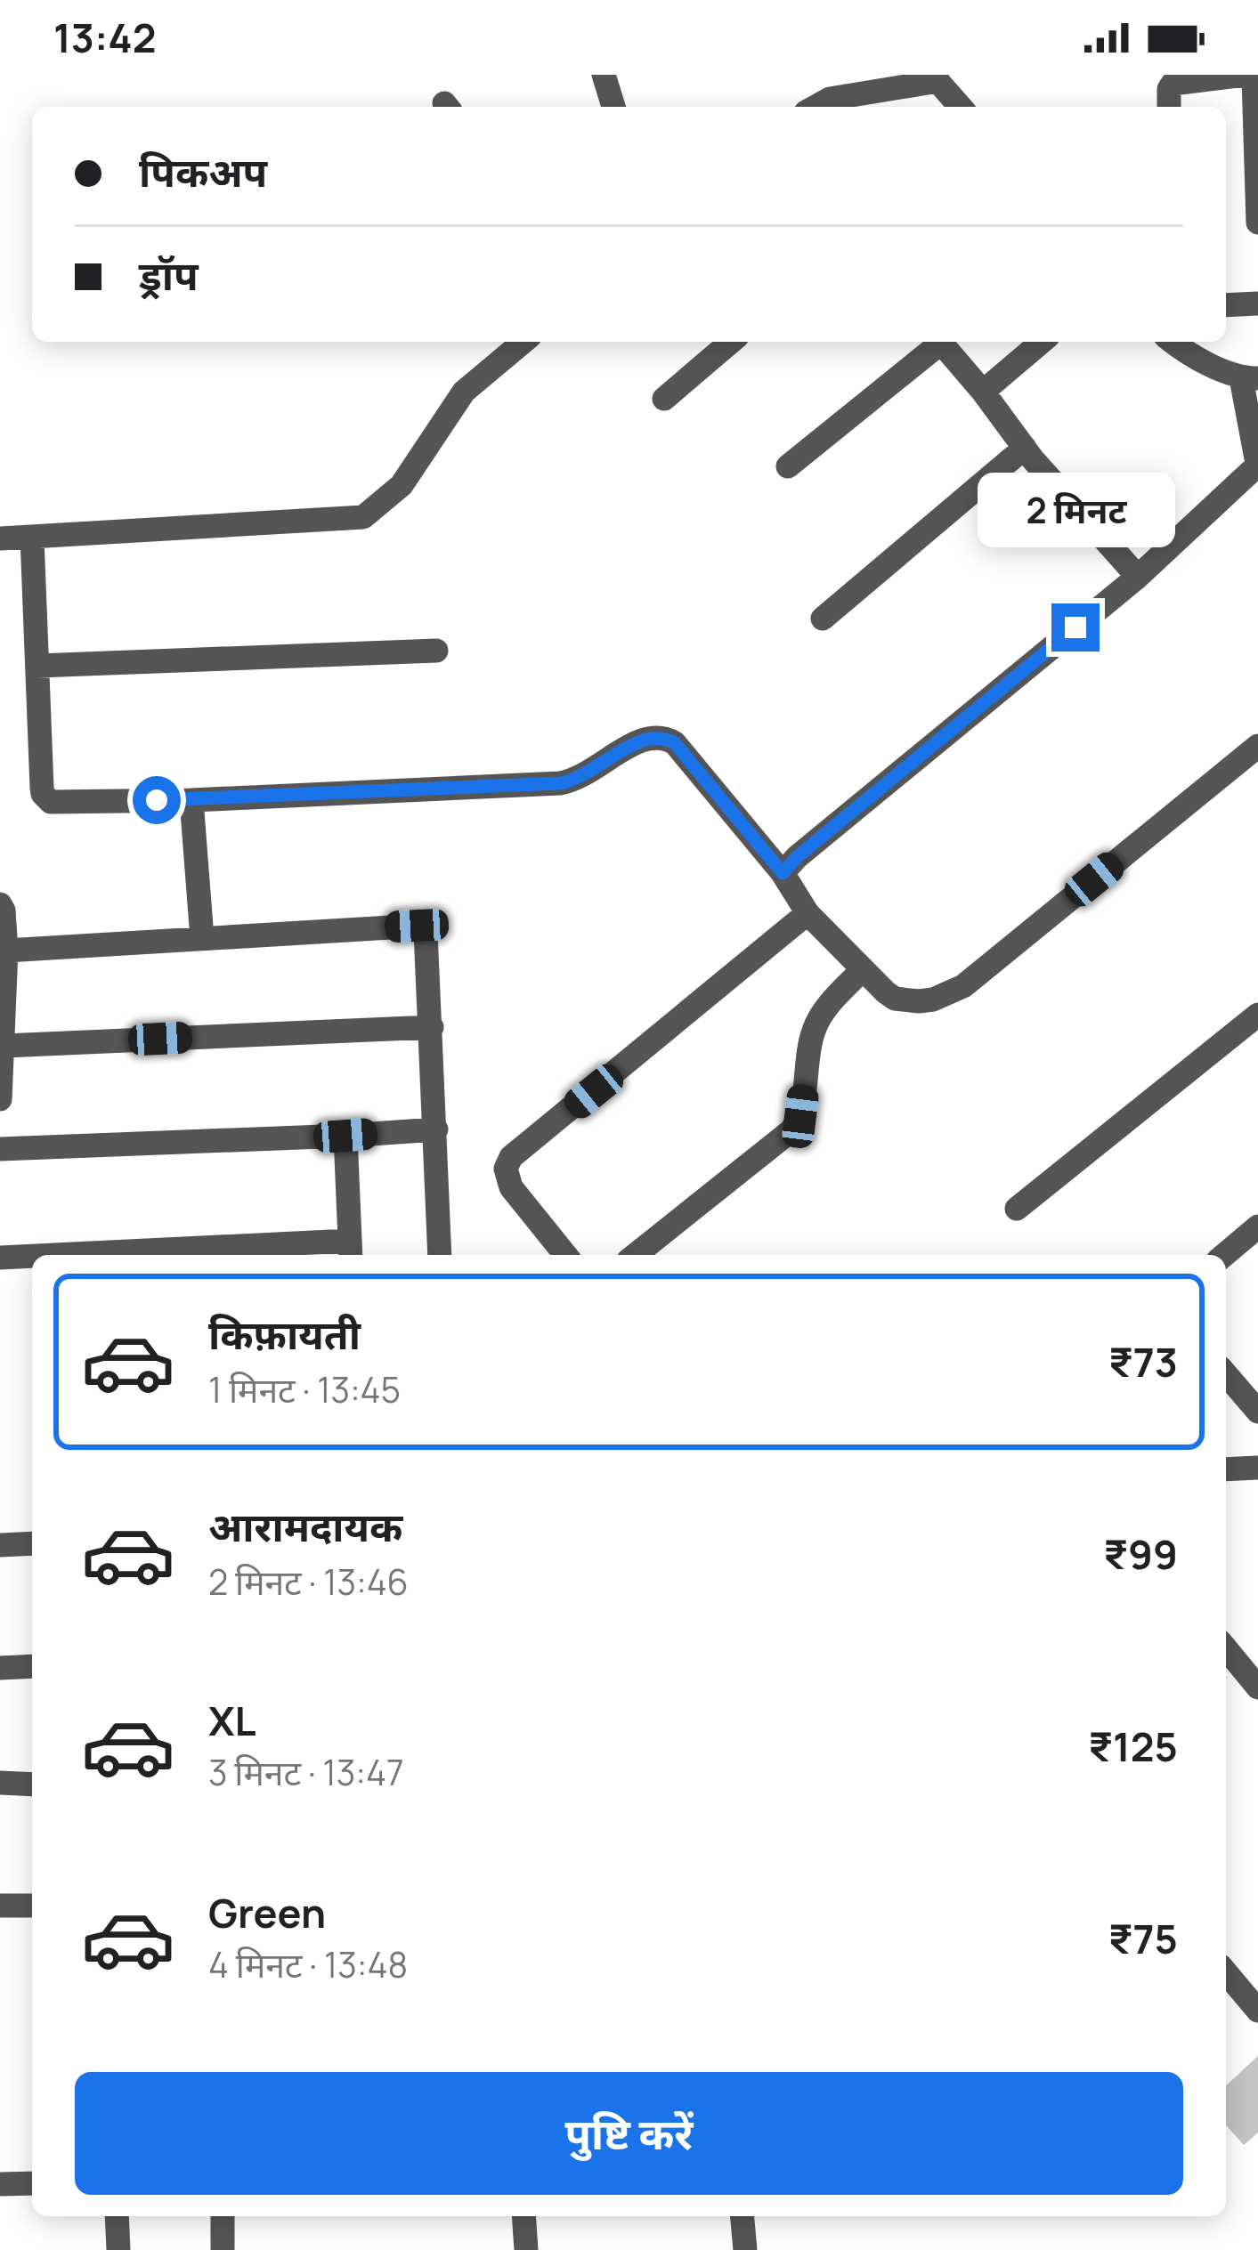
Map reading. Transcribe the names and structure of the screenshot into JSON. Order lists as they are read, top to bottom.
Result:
{
  "page": {
    "status": "13:42",
    "banner": ["पिकअप", "ड्रॉप"],
    "bubble": "2 मिनट",
    "list": [
      {
        "name": "किफ़ायती",
        "note": "1 मिनट · 13:45",
        "value": "₹73"
      },
      {
        "name": "आरामदायक",
        "note": "2 मिनट · 13:46",
        "value": "₹99"
      },
      {
        "name": "XL",
        "note": "3 मिनट · 13:47",
        "value": "₹125"
      },
      {
        "name": "Green",
        "note": "4 मिनट · 13:48",
        "value": "₹75"
      }
    ],
    "buttons": "पुष्टि करें"
  }
}
